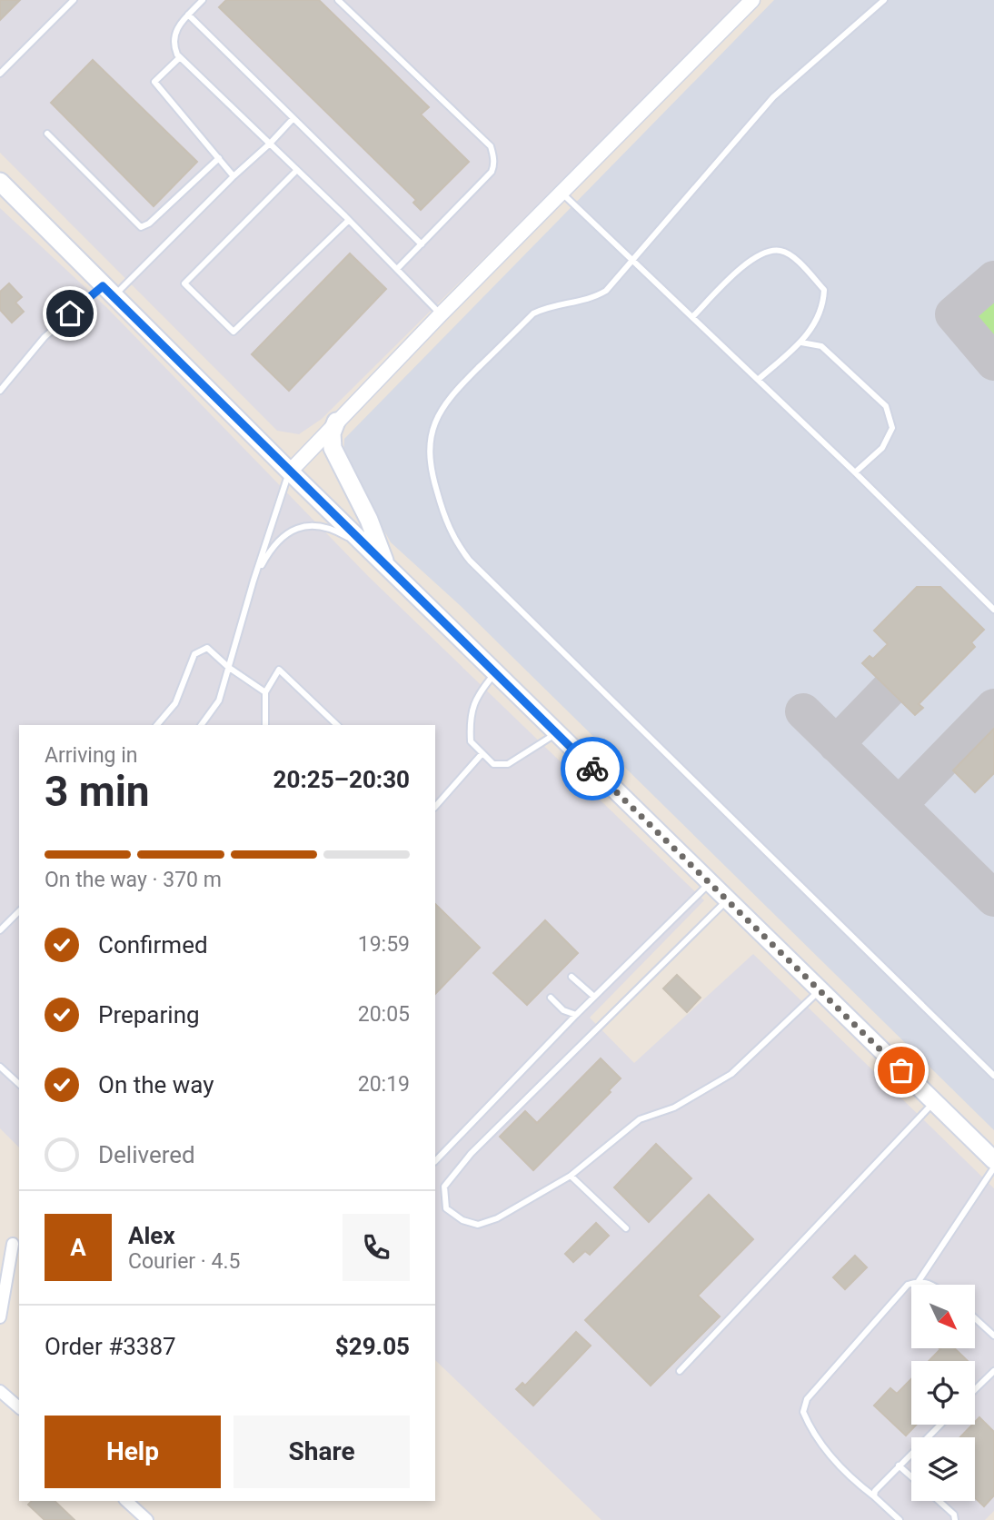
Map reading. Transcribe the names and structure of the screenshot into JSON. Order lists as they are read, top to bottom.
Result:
{
  "north": "bottom right",
  "page": {
    "heading": ["3 min", "Arriving in", "20:25–20:30"],
    "panel": [
      "Alex",
      "Courier · 4.5",
      "Order #3387",
      "$29.05"
    ],
    "bar": "On the way · 370 m",
    "list": [
      ["Confirmed", "19:59"],
      ["Preparing", "20:05"],
      ["On the way", "20:19"],
      "Delivered"
    ],
    "round": "A",
    "buttons": ["Help", "Share"]
  }
}
